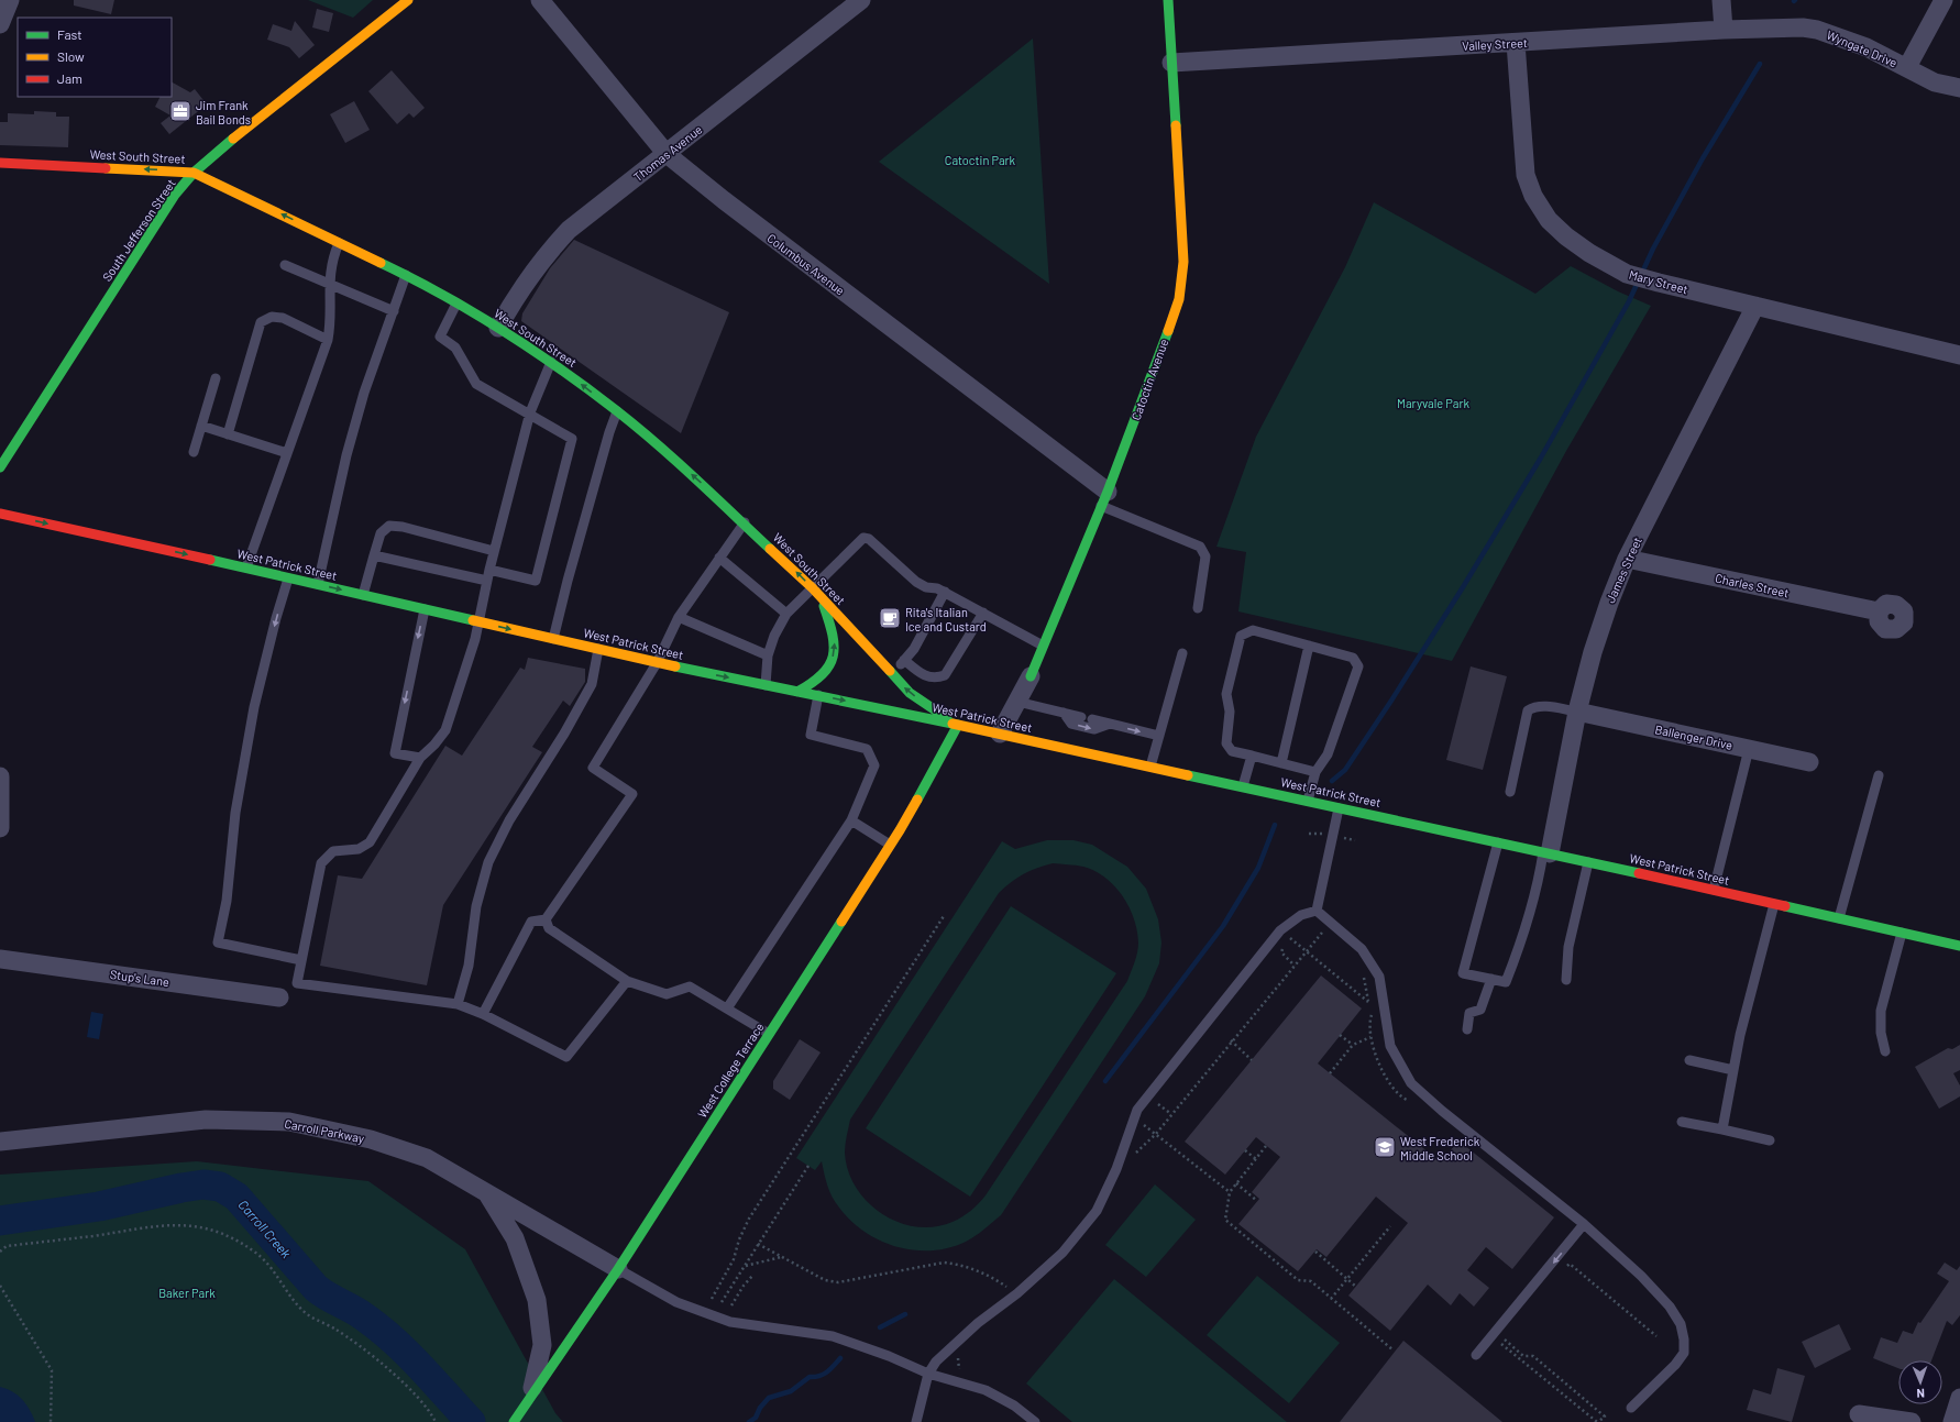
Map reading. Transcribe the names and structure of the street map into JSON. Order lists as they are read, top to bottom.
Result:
{
  "streets": {
    "main road": [
      "West South Street",
      "South Jefferson Street",
      "Catoctin Avenue",
      "West Patrick Street",
      "West College Terrace"
    ],
    "street": [
      "Valley Street",
      "Wyngate Drive",
      "Thomas Avenue",
      "Columbus Avenue",
      "Mary Street",
      "James Street",
      "Charles Street",
      "Ballenger Drive",
      "Stup's Lane",
      "Carroll Parkway"
    ]
  },
  "crossings": [
    ["Valley Street", "Wyngate Drive"],
    ["Valley Street", "Mary Street"],
    ["Valley Street", "Catoctin Avenue"],
    ["Thomas Avenue", "West South Street"],
    ["Thomas Avenue", "Columbus Avenue"],
    ["West South Street", "South Jefferson Street"],
    ["West South Street", "West Patrick Street"],
    ["West South Street", "West College Terrace"],
    ["Columbus Avenue", "Catoctin Avenue"],
    ["Mary Street", "James Street"],
    ["Catoctin Avenue", "West Patrick Street"],
    ["West Patrick Street", "James Street"],
    ["West Patrick Street", "West College Terrace"],
    ["James Street", "Charles Street"],
    ["James Street", "Ballenger Drive"],
    ["West College Terrace", "Carroll Parkway"]
  ],
  "one_way": ["West South Street"],
  "water": ["Carroll Creek"],
  "parks": ["Catoctin Park", "Maryvale Park", "Baker Park"],
  "places": {
    "office": ["Jim Frank Bail Bonds"],
    "cafe": ["Rita's Italian Ice and Custard"],
    "school or university": ["West Frederick Middle School"]
  },
  "legend": ["Fast", "Slow", "Jam"],
  "north": "bottom"
}
